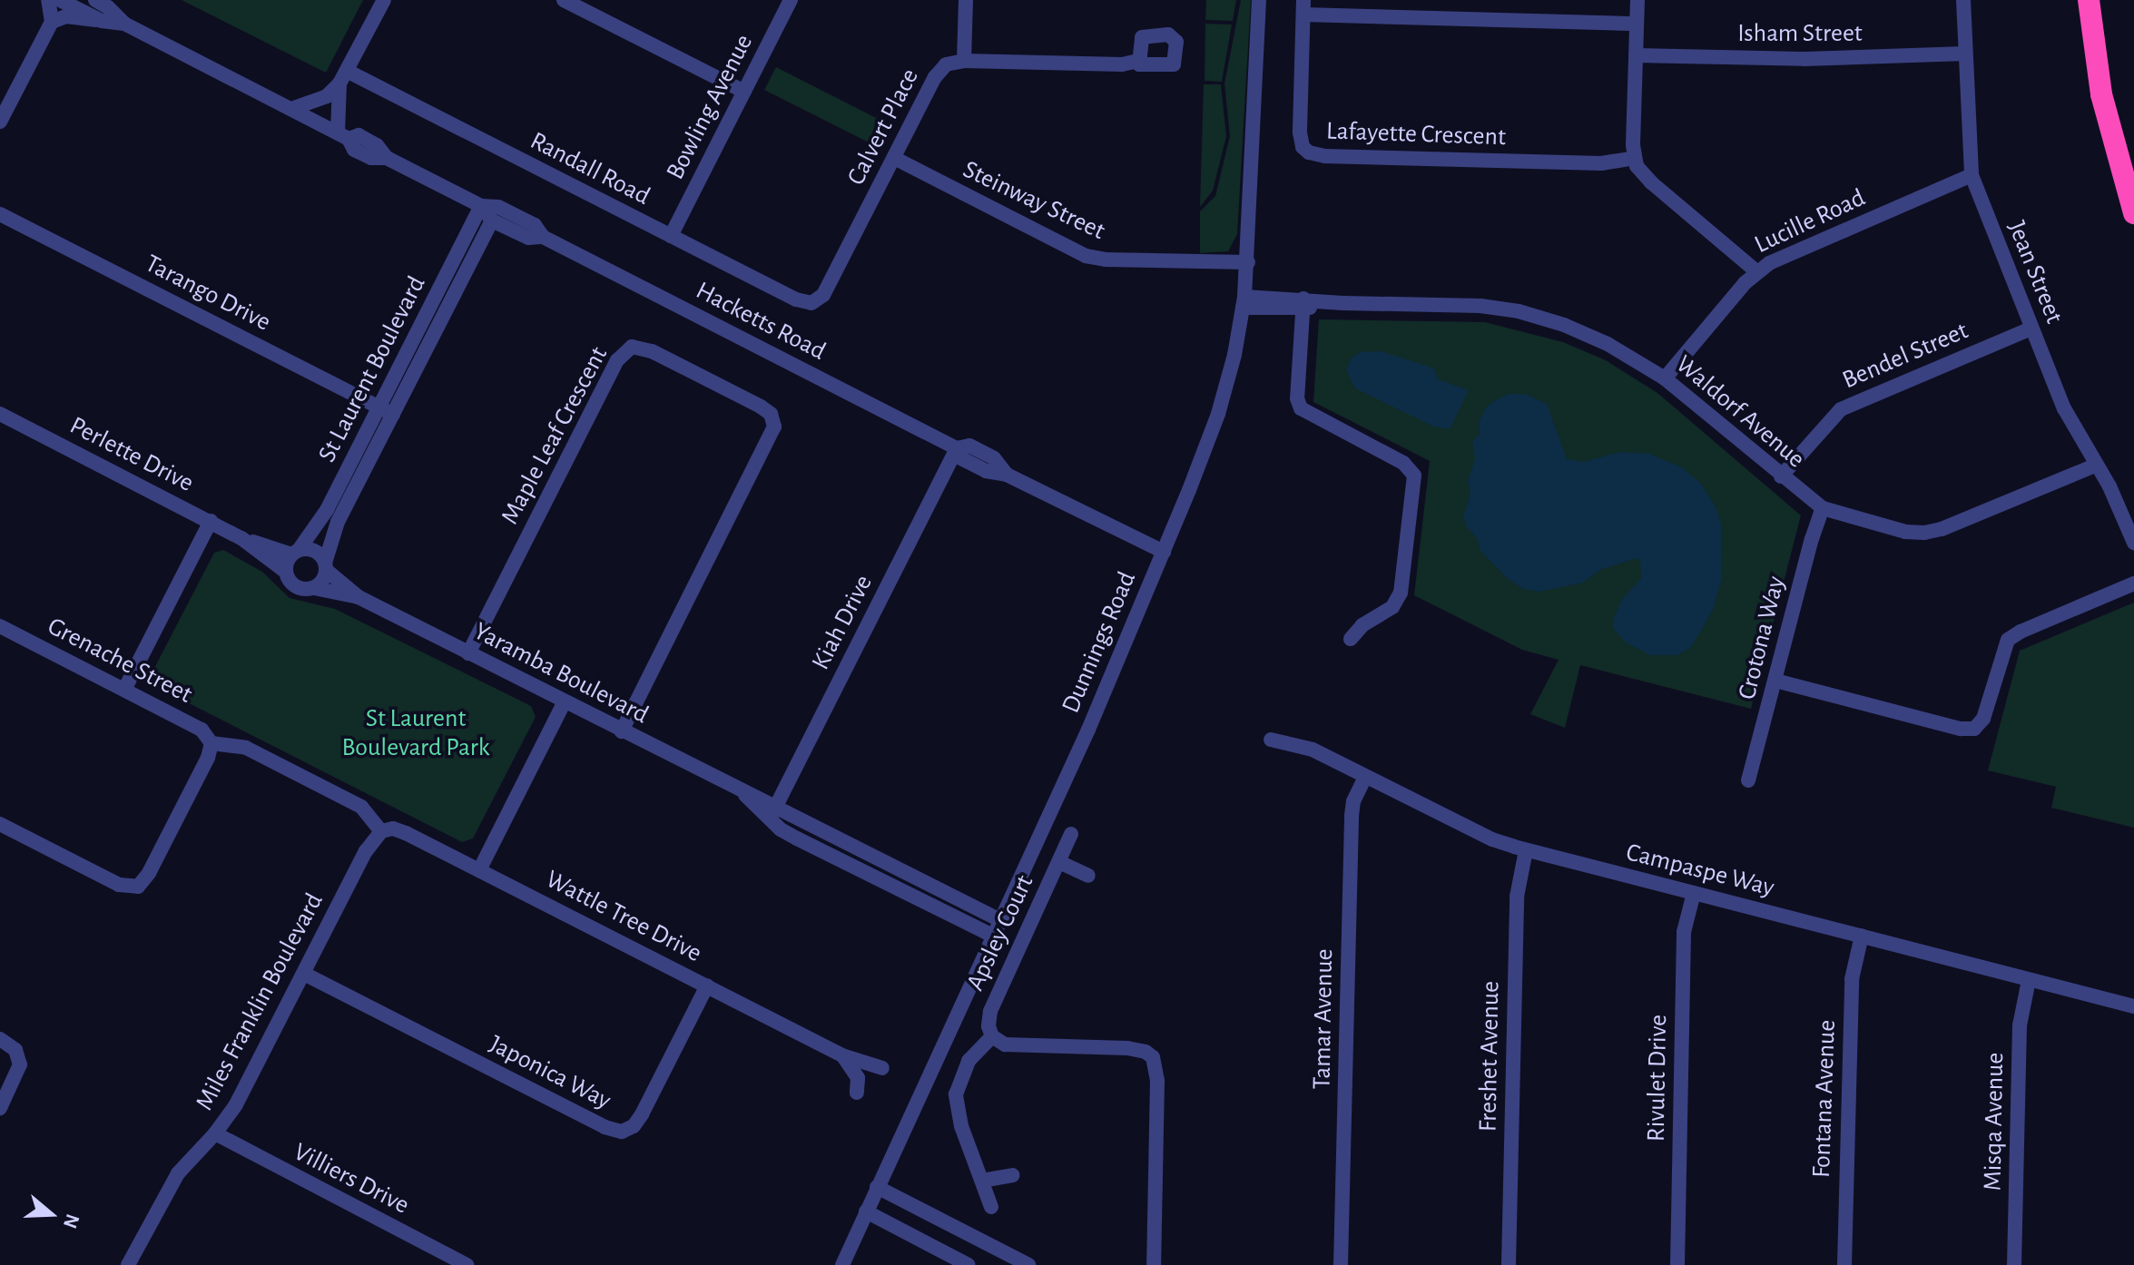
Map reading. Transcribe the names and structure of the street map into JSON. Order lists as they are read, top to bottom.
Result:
{
  "streets": {
    "street": [
      "Isham Street",
      "Bowling Avenue",
      "Calvert Place",
      "Lafayette Crescent",
      "Randall Road",
      "Steinway Street",
      "Lucille Road",
      "Jean Street",
      "Tarango Drive",
      "Hacketts Road",
      "Bendel Street",
      "St Laurent Boulevard",
      "Waldorf Avenue",
      "Maple Leaf Crescent",
      "Perlette Drive",
      "Kiah Drive",
      "Crotona Way",
      "Dunnings Road",
      "Grenache Street",
      "Yaramba Boulevard",
      "Campaspe Way",
      "Wattle Tree Drive",
      "Apsley Court",
      "Miles Franklin Boulevard",
      "Tamar Avenue",
      "Freshet Avenue",
      "Japonica Way",
      "Rivulet Drive",
      "Fontana Avenue",
      "Misqa Avenue",
      "Villiers Drive"
    ]
  },
  "crossings": [
    ["Isham Street", "Jean Street"],
    ["Bowling Avenue", "Randall Road"],
    ["Calvert Place", "Randall Road"],
    ["Calvert Place", "Steinway Street"],
    ["Steinway Street", "Dunnings Road"],
    ["Lucille Road", "Jean Street"],
    ["Lucille Road", "Waldorf Avenue"],
    ["Jean Street", "Bendel Street"],
    ["Jean Street", "Waldorf Avenue"],
    ["Tarango Drive", "St Laurent Boulevard"],
    ["Hacketts Road", "St Laurent Boulevard"],
    ["Hacketts Road", "Kiah Drive"],
    ["Hacketts Road", "Dunnings Road"],
    ["Bendel Street", "Waldorf Avenue"],
    ["St Laurent Boulevard", "Perlette Drive"],
    ["St Laurent Boulevard", "Yaramba Boulevard"],
    ["Waldorf Avenue", "Crotona Way"],
    ["Waldorf Avenue", "Dunnings Road"],
    ["Maple Leaf Crescent", "Yaramba Boulevard"],
    ["Perlette Drive", "Yaramba Boulevard"],
    ["Kiah Drive", "Yaramba Boulevard"],
    ["Dunnings Road", "Yaramba Boulevard"],
    ["Campaspe Way", "Tamar Avenue"],
    ["Campaspe Way", "Freshet Avenue"],
    ["Campaspe Way", "Rivulet Drive"],
    ["Campaspe Way", "Fontana Avenue"],
    ["Campaspe Way", "Misqa Avenue"],
    ["Wattle Tree Drive", "Miles Franklin Boulevard"],
    ["Wattle Tree Drive", "Japonica Way"],
    ["Miles Franklin Boulevard", "Japonica Way"],
    ["Miles Franklin Boulevard", "Villiers Drive"]
  ],
  "parks": ["St Laurent Boulevard Park"],
  "north": "right"
}
